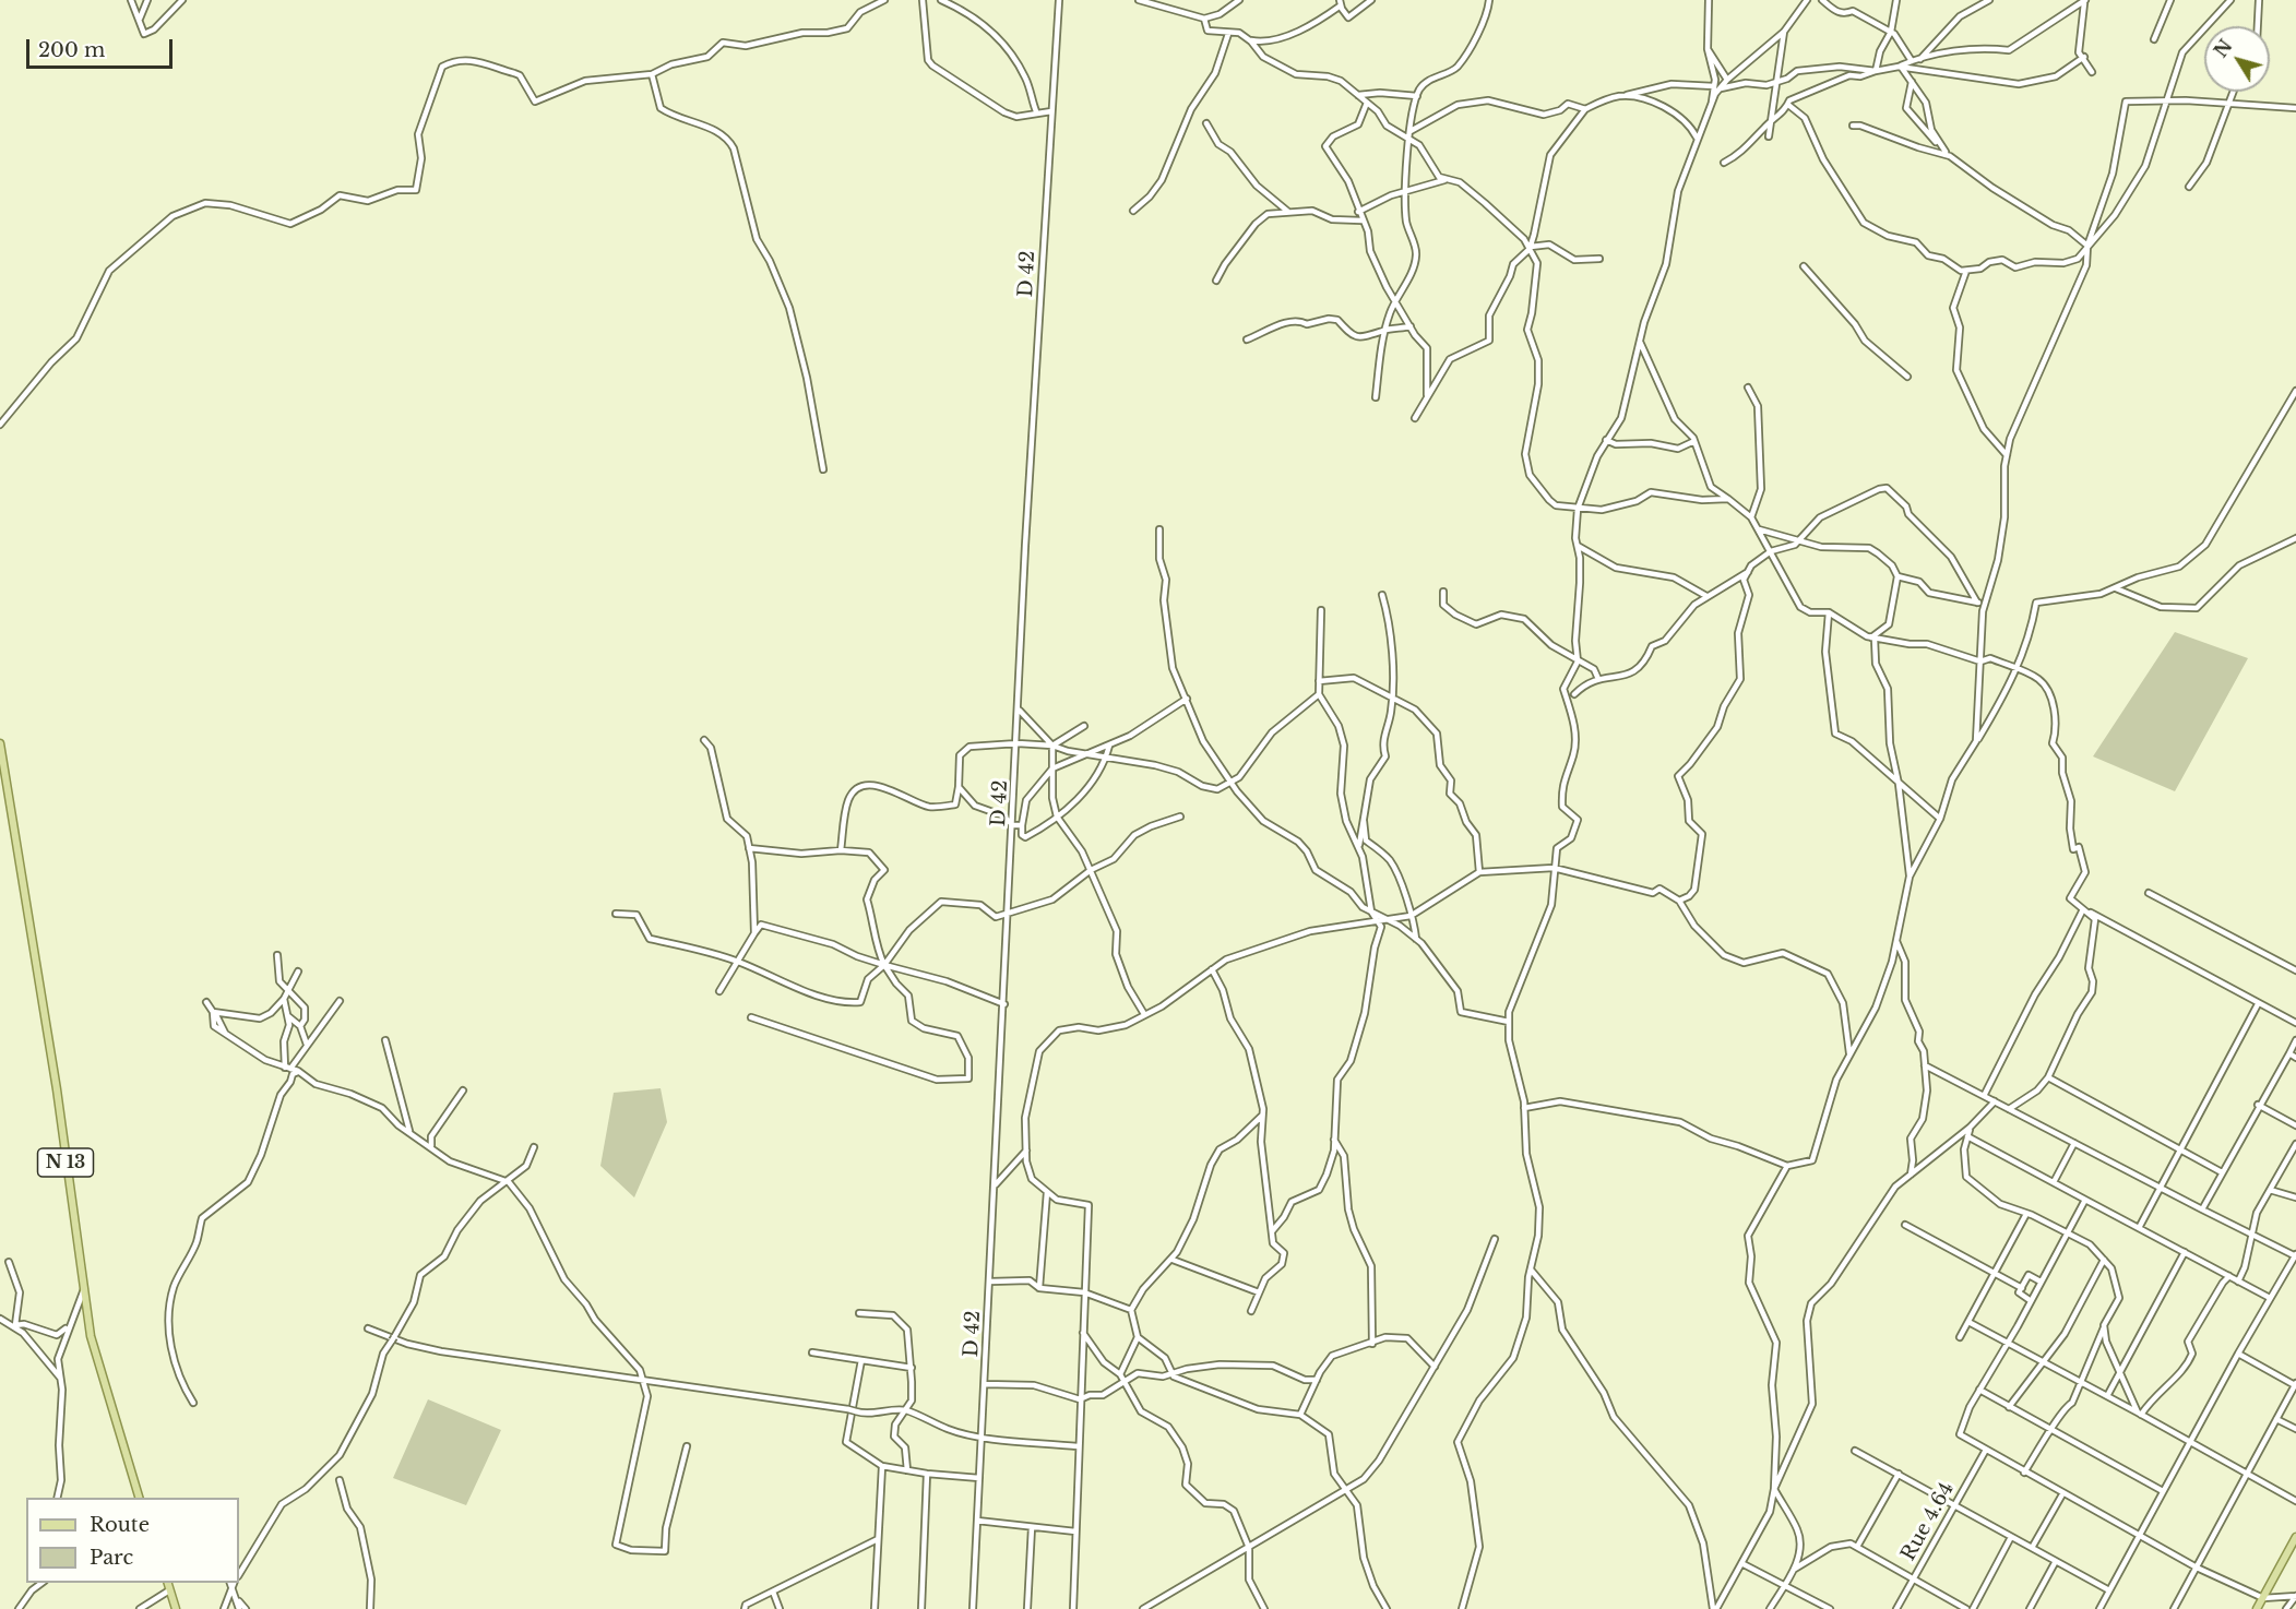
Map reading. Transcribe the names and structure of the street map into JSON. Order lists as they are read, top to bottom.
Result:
{
  "streets": {
    "main road": ["N 13"],
    "street": ["D 42", "Rue 4.64"]
  },
  "legend": ["Route", "Parc"],
  "scale_bar": "200 m",
  "north": "top left"
}
